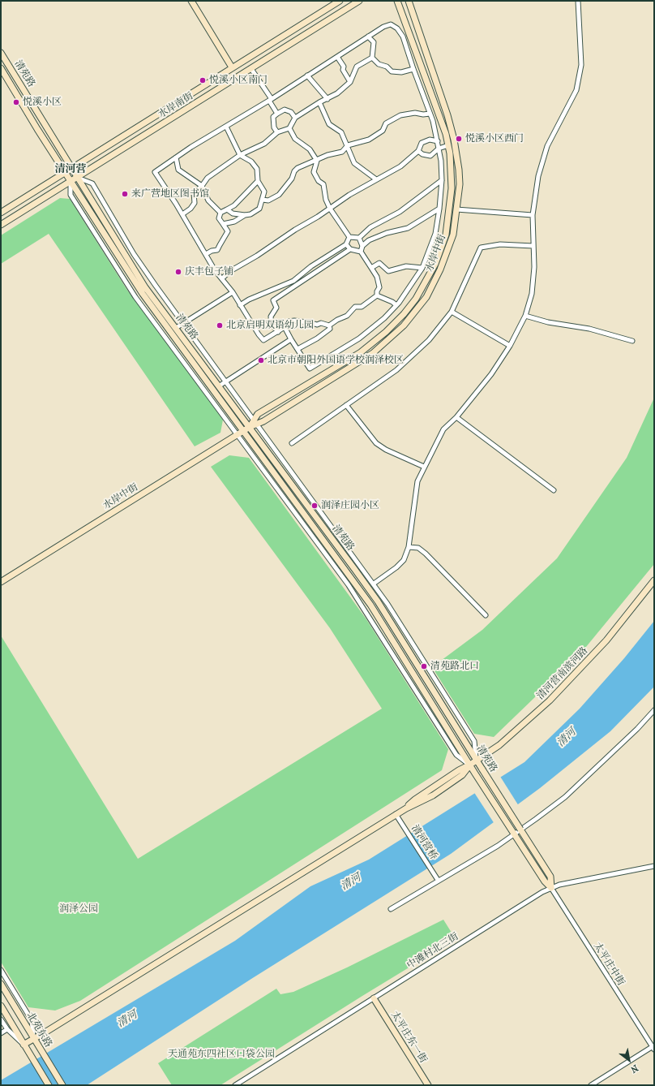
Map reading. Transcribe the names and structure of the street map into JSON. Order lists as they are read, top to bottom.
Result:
{
  "streets": {
    "street": [
      "清苑路",
      "水岸南街",
      "水岸中街",
      "清河营南滨河路",
      "清河营桥",
      "中滩村北三街",
      "太平庄中街",
      "北苑东路",
      "太平庄东一街"
    ]
  },
  "crossings": [
    ["清苑路", "水岸南街"],
    ["清苑路", "水岸中街"],
    ["清苑路", "清河营南滨河路"],
    ["清苑路", "清河营桥"],
    ["清苑路", "中滩村北三街"],
    ["清苑路", "太平庄中街"],
    ["清苑路", "北苑东路"],
    ["中滩村北三街", "太平庄中街"],
    ["中滩村北三街", "太平庄东一街"]
  ],
  "districts": ["清河营"],
  "water": ["清河"],
  "parks": ["润泽公园", "天通苑东四社区口袋公园"],
  "places": [
    "悦溪小区南门",
    "悦溪小区",
    "悦溪小区西门",
    "来广营地区图书馆",
    "庆丰包子铺",
    "北京启明双语幼儿园",
    "北京市朝阳外国语学校润泽校区",
    "润泽庄园小区",
    "清苑路北口"
  ],
  "north": "bottom right"
}
